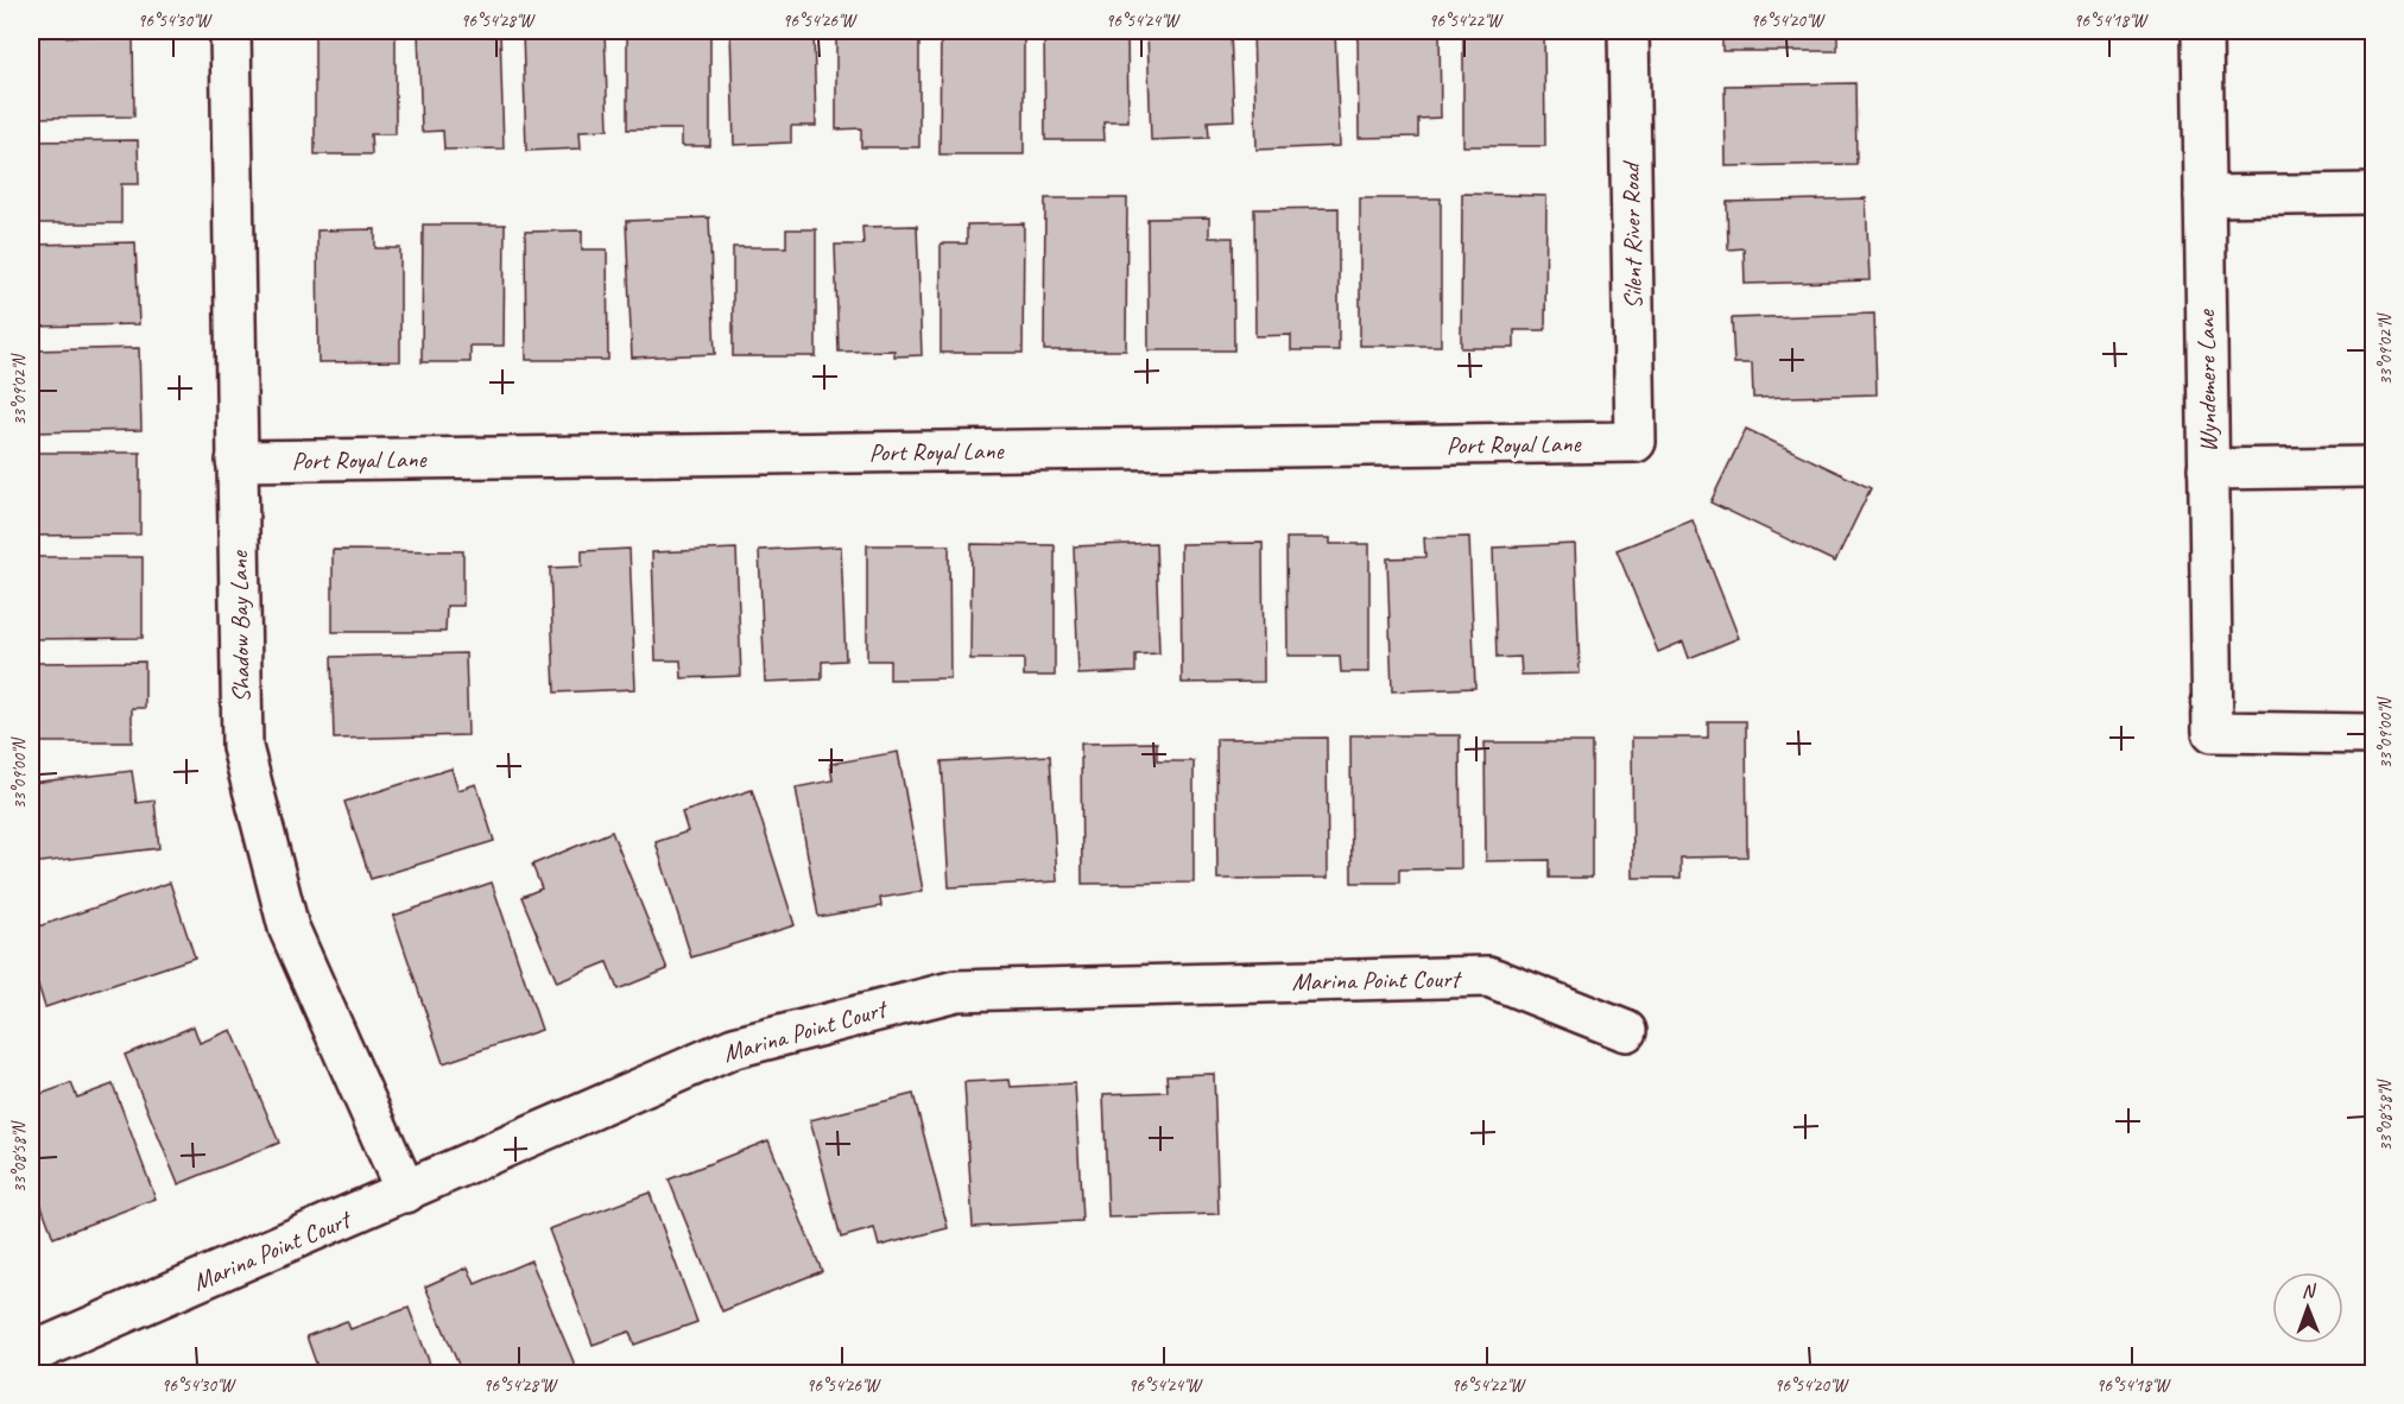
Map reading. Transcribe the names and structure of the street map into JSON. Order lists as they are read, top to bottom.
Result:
{
  "streets": {
    "street": [
      "Silent River Road",
      "Wyndemere Lane",
      "Port Royal Lane",
      "Shadow Bay Lane",
      "Marina Point Court"
    ]
  },
  "crossings": [
    ["Silent River Road", "Port Royal Lane"],
    ["Port Royal Lane", "Shadow Bay Lane"],
    ["Shadow Bay Lane", "Marina Point Court"]
  ],
  "north": "top",
  "coordinates": [
    "96°54'30\"W",
    "96°54'28\"W",
    "96°54'26\"W",
    "96°54'24\"W",
    "96°54'22\"W",
    "96°54'20\"W",
    "96°54'18\"W",
    "33°09'02\"N",
    "33°09'00\"N",
    "33°08'58\"N"
  ]
}
